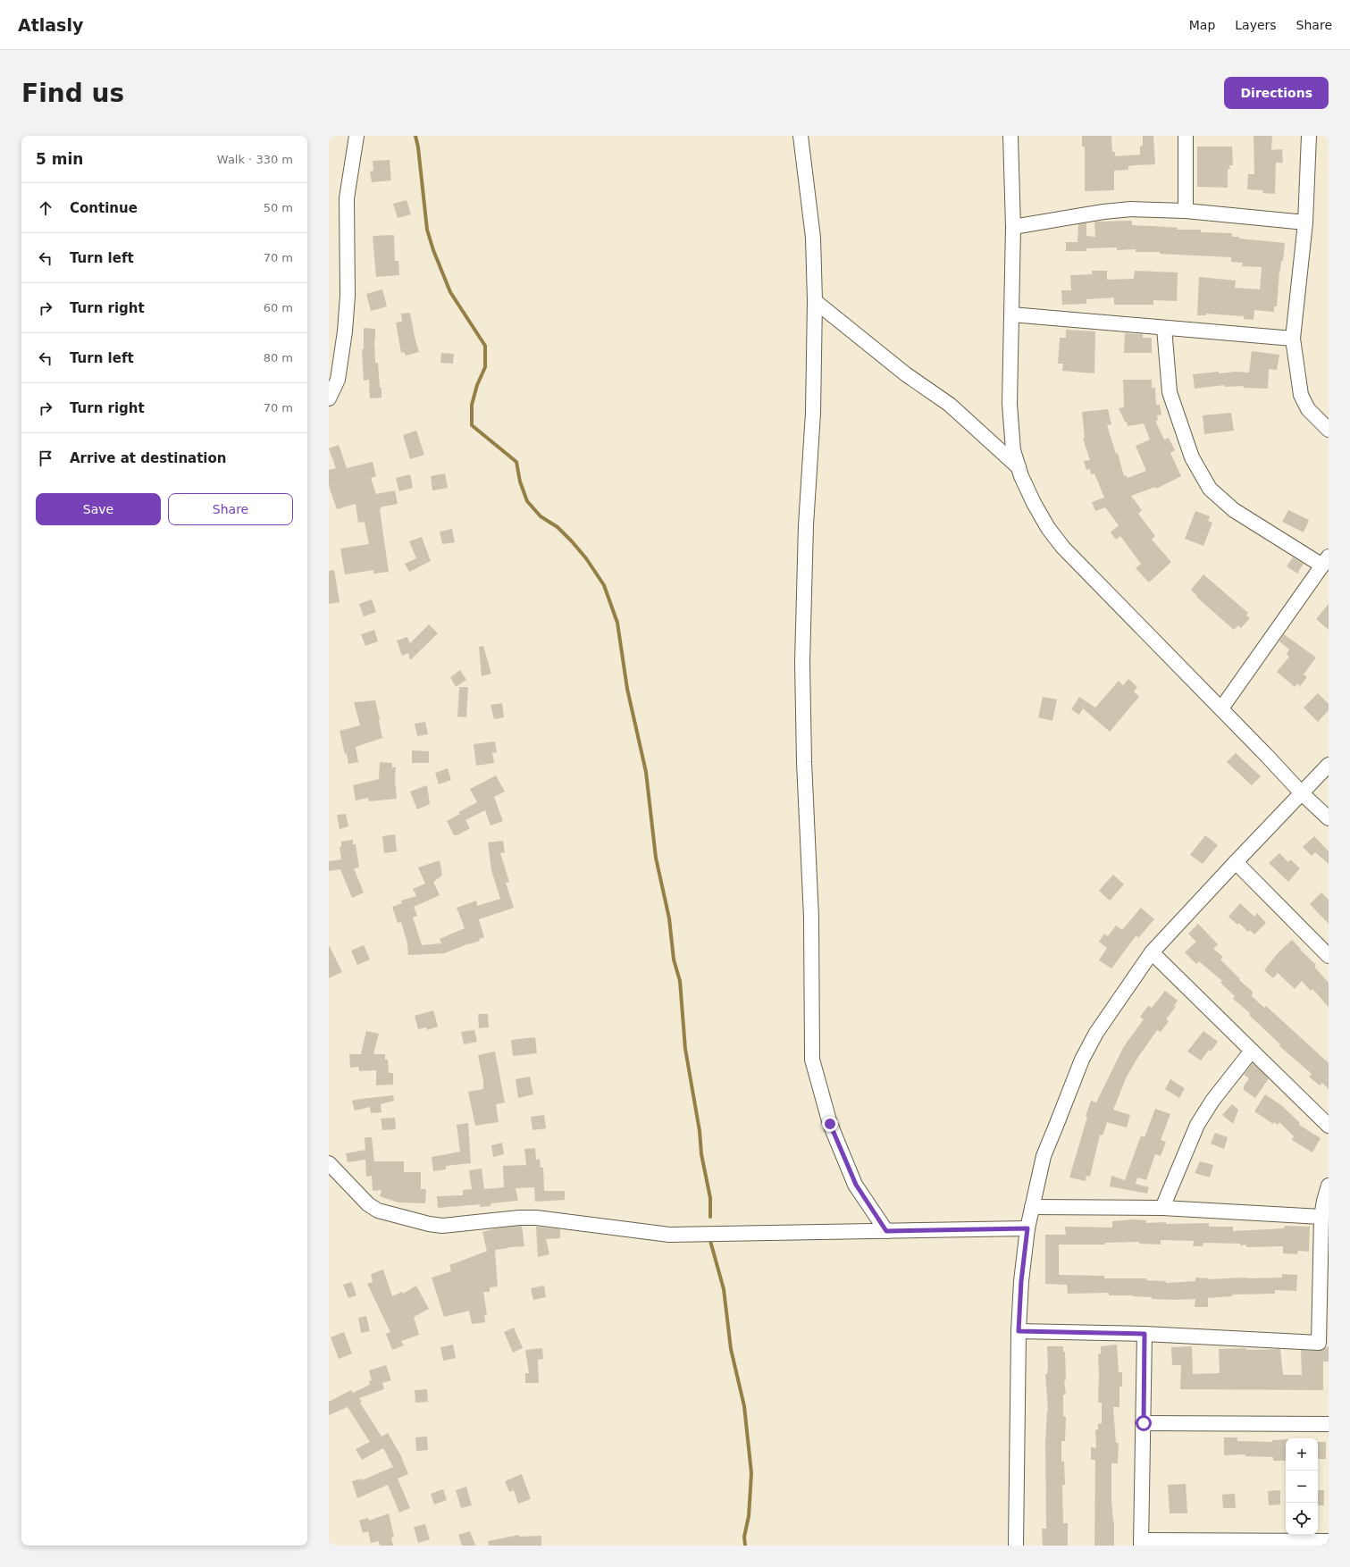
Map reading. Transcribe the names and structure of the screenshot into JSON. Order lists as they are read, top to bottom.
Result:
{
  "page": {
    "header": "Atlasly",
    "nav": ["Map", "Layers", "Share"],
    "buttons": [
      "Directions",
      ["Save", "Share"]
    ],
    "title": "Find us",
    "heading": ["5 min", "Walk · 330 m"],
    "list": [
      ["Continue", "50 m"],
      ["Turn left", "70 m"],
      ["Turn right", "60 m"],
      ["Turn left", "80 m"],
      ["Turn right", "70 m"],
      "Arrive at destination"
    ],
    "map_buttons": ["+", "−"]
  }
}
